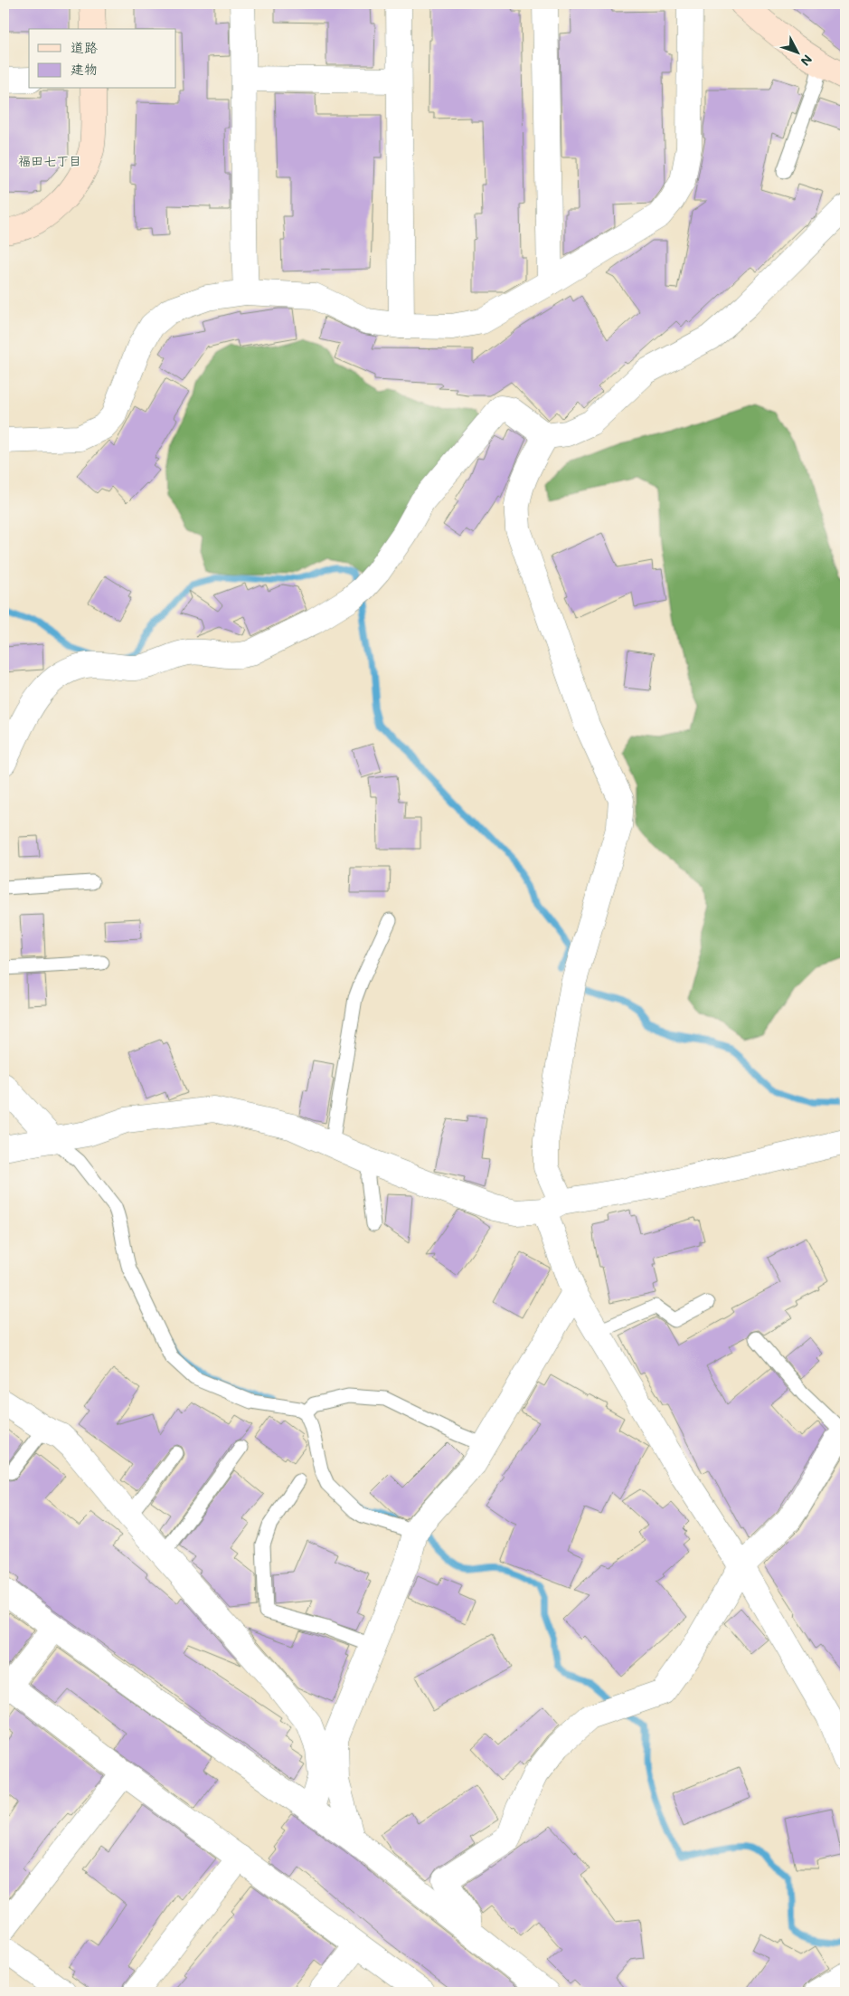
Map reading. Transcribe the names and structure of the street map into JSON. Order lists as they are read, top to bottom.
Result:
{
  "districts": ["福田七丁目"],
  "legend": ["道路", "建物"],
  "north": "bottom right"
}
